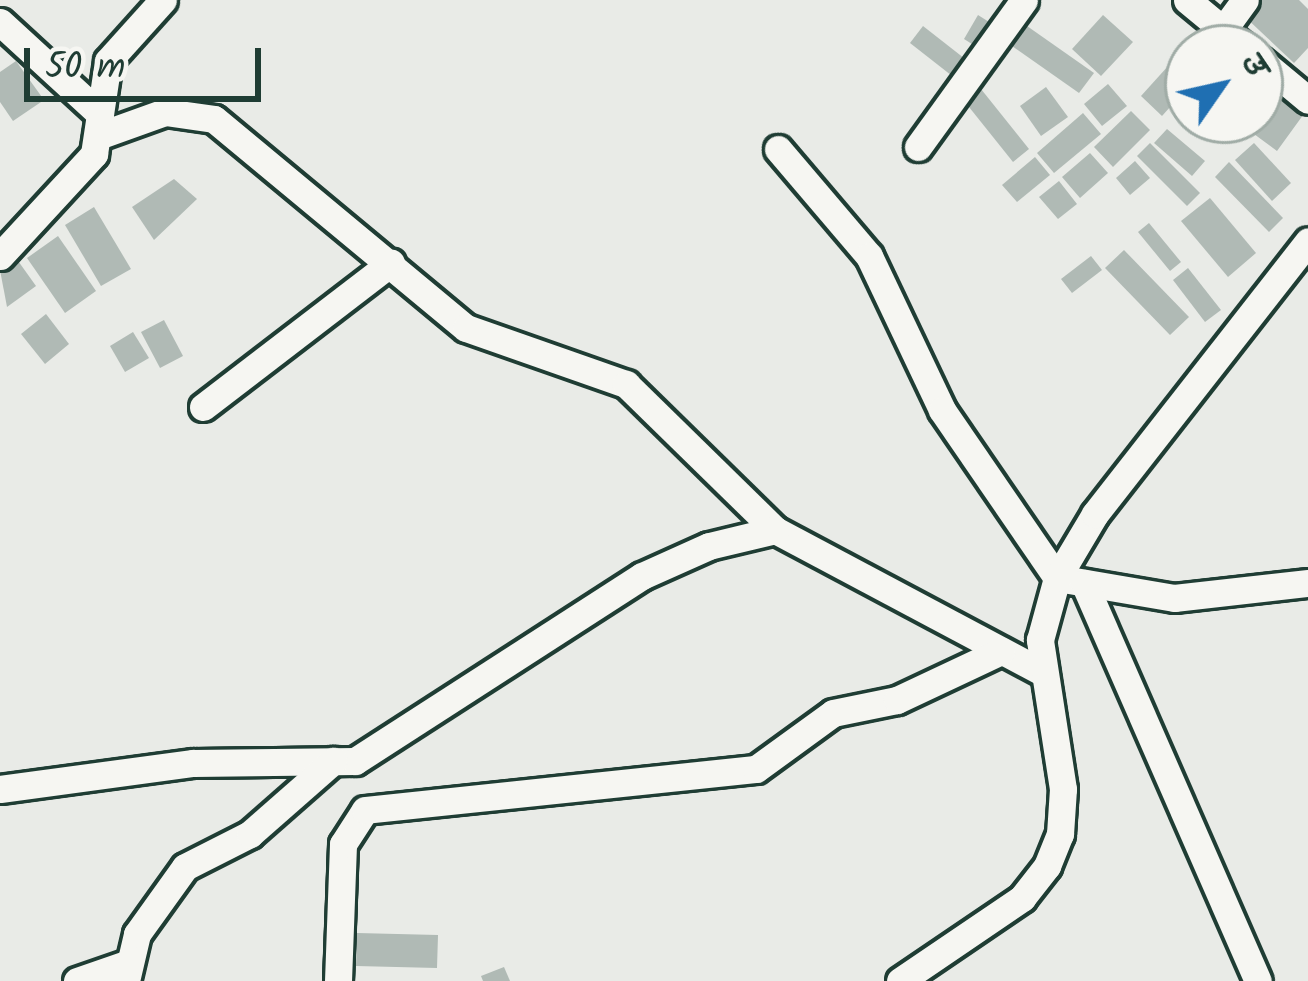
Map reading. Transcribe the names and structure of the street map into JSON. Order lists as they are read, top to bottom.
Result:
{
  "scale_bar": "50 m",
  "north": "top right"
}
